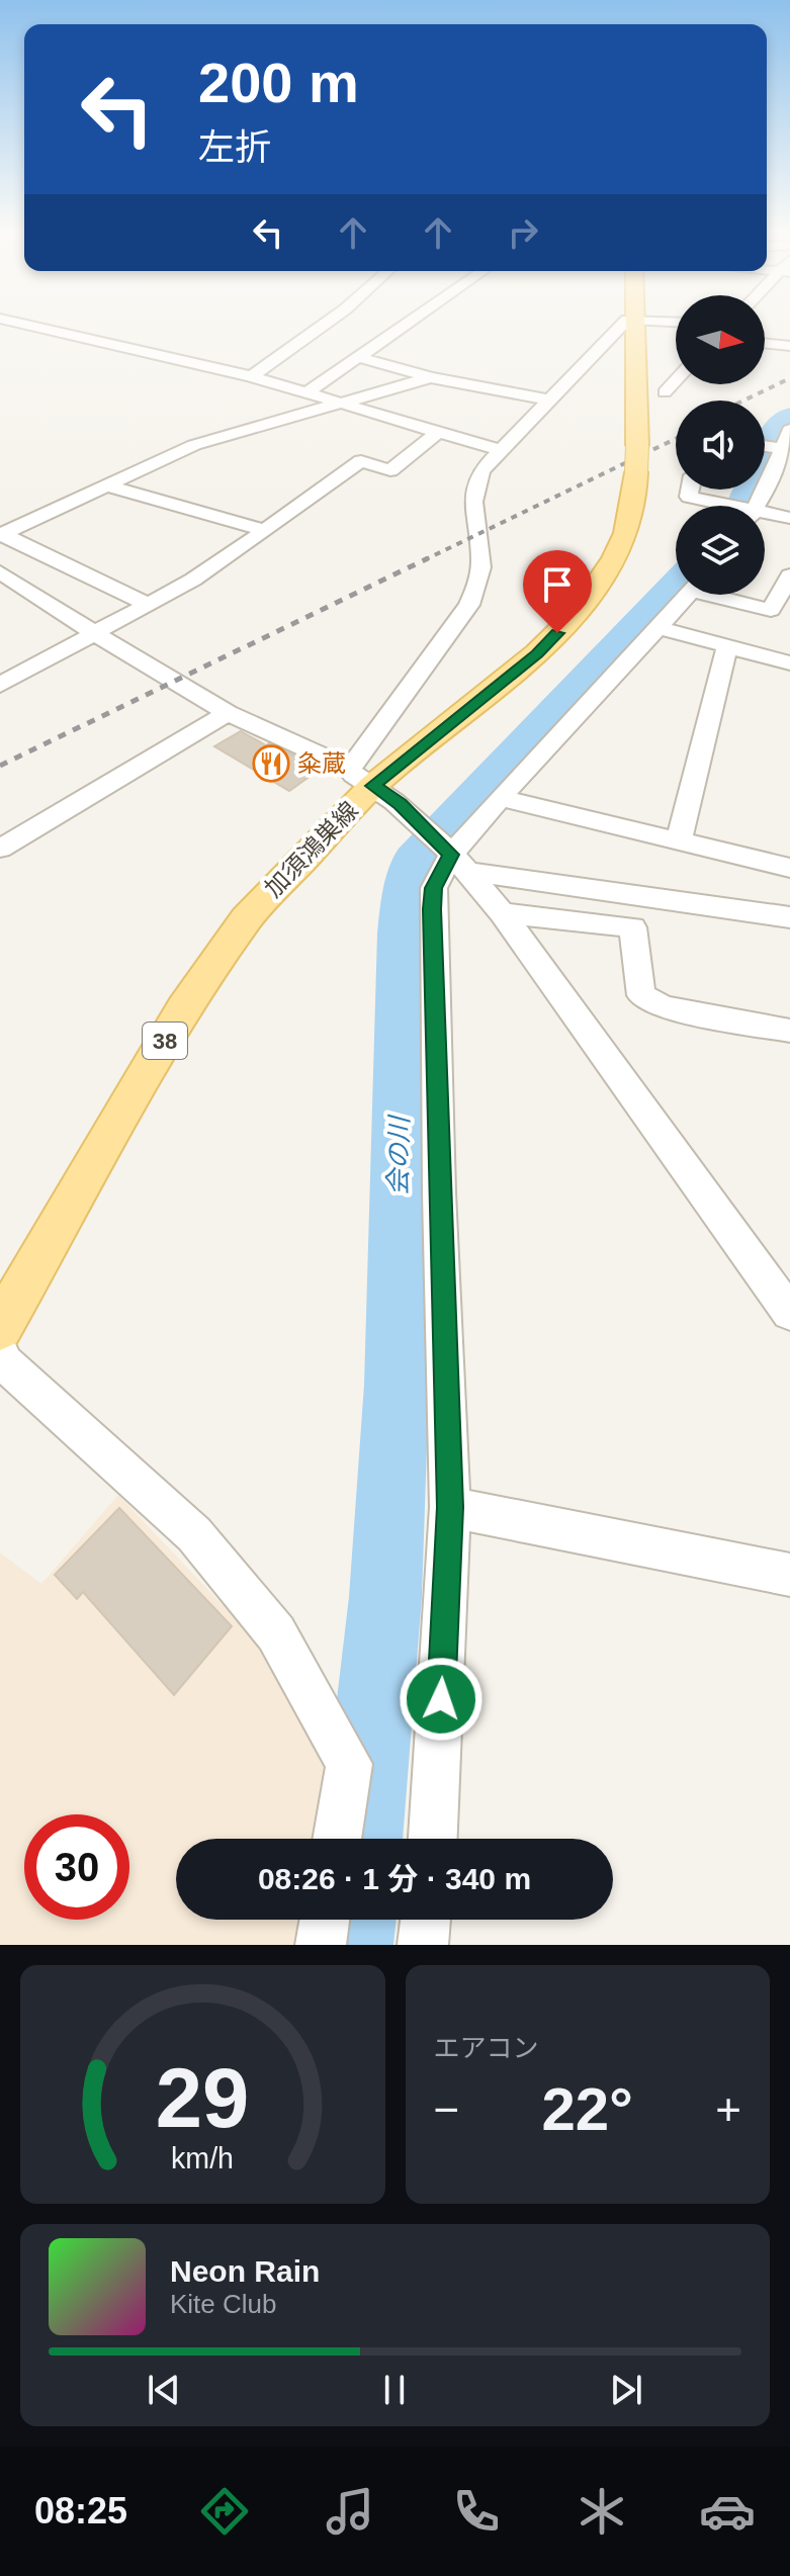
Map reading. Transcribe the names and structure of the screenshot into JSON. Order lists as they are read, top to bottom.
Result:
{
  "streets": {
    "main road": ["加須鴻巣線", "38"]
  },
  "water": ["会の川"],
  "places": {
    "restaurant": ["粂蔵"]
  },
  "north": "right",
  "page": {
    "turn": ["200 m", "左折"],
    "limit": "30",
    "trip": "08:26 · 1 分 · 340 m",
    "tile": "エアコン",
    "heat": ["−", "22°", "+"],
    "song": ["Neon Rain", "Kite Club"],
    "tabs": "08:25",
    "gauge": ["29", "km/h"]
  }
}
